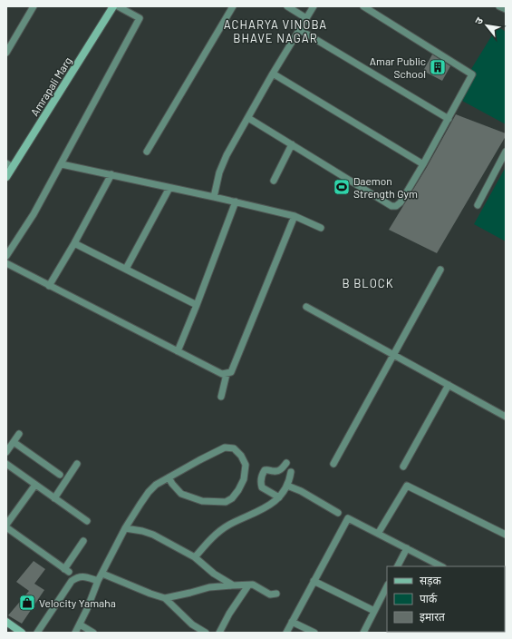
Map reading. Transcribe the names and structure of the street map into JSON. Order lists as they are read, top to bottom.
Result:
{
  "streets": {
    "street": ["Amrapali Marg"]
  },
  "districts": ["ACHARYA VINOBA BHAVE NAGAR", "B BLOCK"],
  "places": {
    "building": ["Amar Public School"],
    "sports": ["Daemon Strength Gym"],
    "shop": ["Velocity Yamaha"]
  },
  "legend": ["सड़क", "पार्क", "इमारत"],
  "north": "top left"
}
